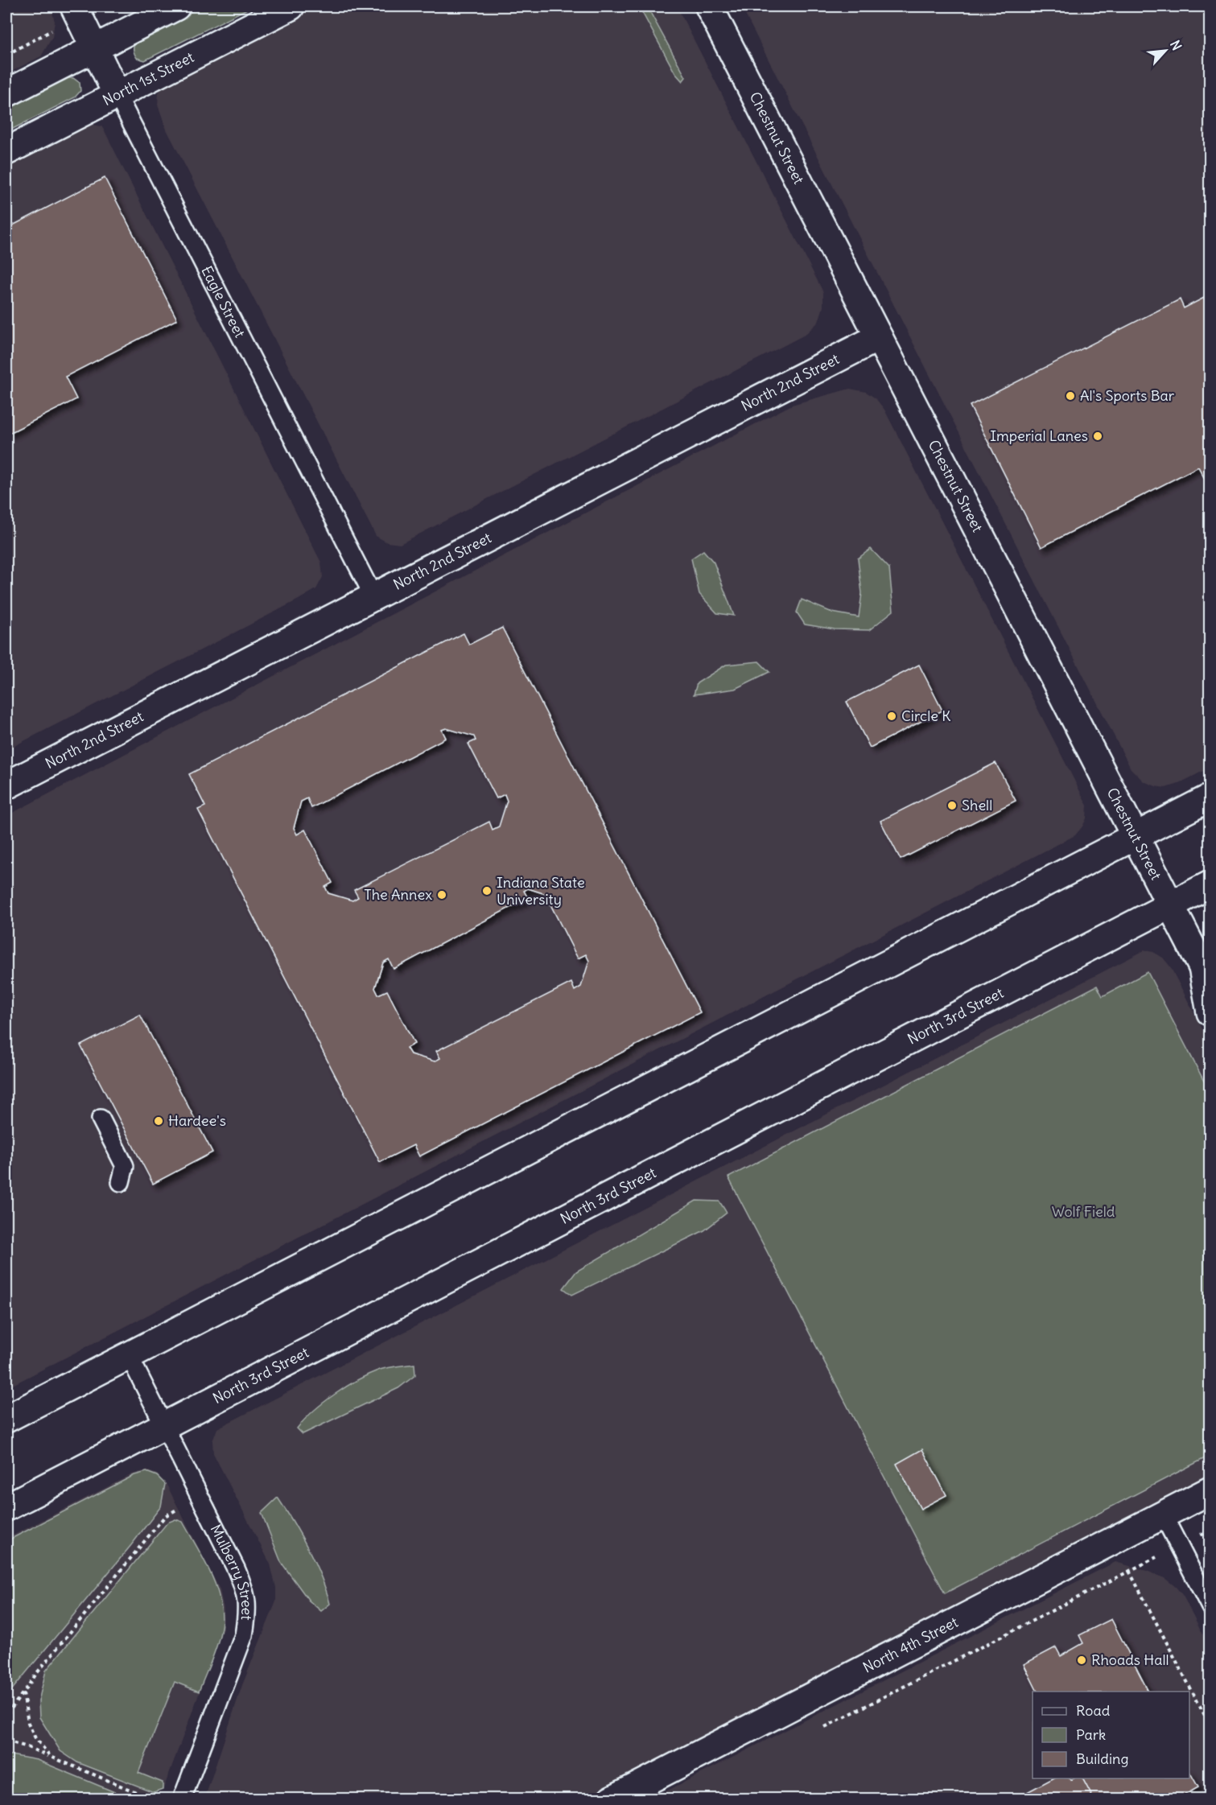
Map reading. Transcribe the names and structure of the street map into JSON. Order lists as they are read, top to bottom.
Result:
{
  "streets": {
    "main road": [
      "North 1st Street",
      "Chestnut Street",
      "Eagle Street",
      "North 2nd Street",
      "North 3rd Street",
      "North 4th Street"
    ],
    "lane": ["Mulberry Street"]
  },
  "crossings": [
    ["North 1st Street", "Eagle Street"],
    ["Chestnut Street", "North 2nd Street"],
    ["Chestnut Street", "North 3rd Street"],
    ["Eagle Street", "North 2nd Street"],
    ["North 3rd Street", "Mulberry Street"]
  ],
  "parks": ["Wolf Field"],
  "places": [
    "Al's Sports Bar",
    "Imperial Lanes",
    "Circle K",
    "Shell",
    "Indiana State University",
    "The Annex",
    "Hardee's",
    "Rhoads Hall"
  ],
  "legend": ["Road", "Park", "Building"],
  "north": "top right"
}
